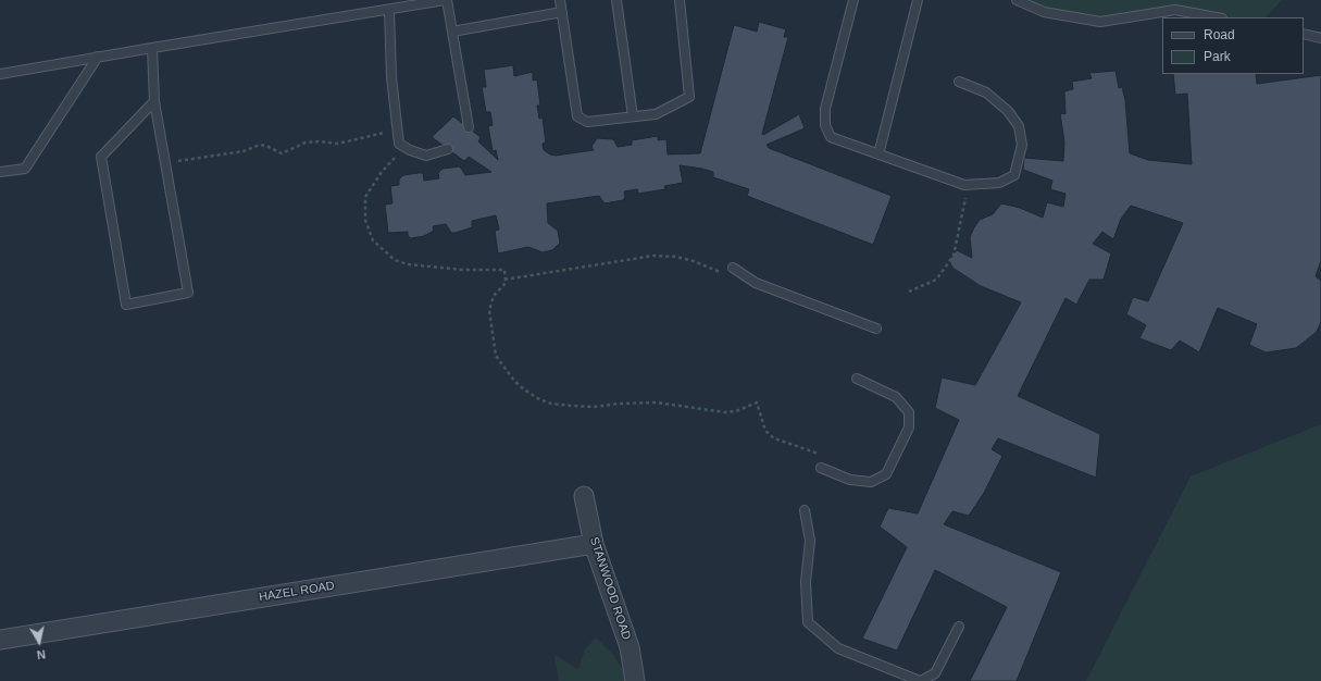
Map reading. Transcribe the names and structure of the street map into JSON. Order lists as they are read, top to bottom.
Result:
{
  "streets": {
    "street": ["STANWOOD ROAD", "HAZEL ROAD"]
  },
  "crossings": [
    ["STANWOOD ROAD", "HAZEL ROAD"]
  ],
  "legend": ["Road", "Park"],
  "north": "bottom"
}
